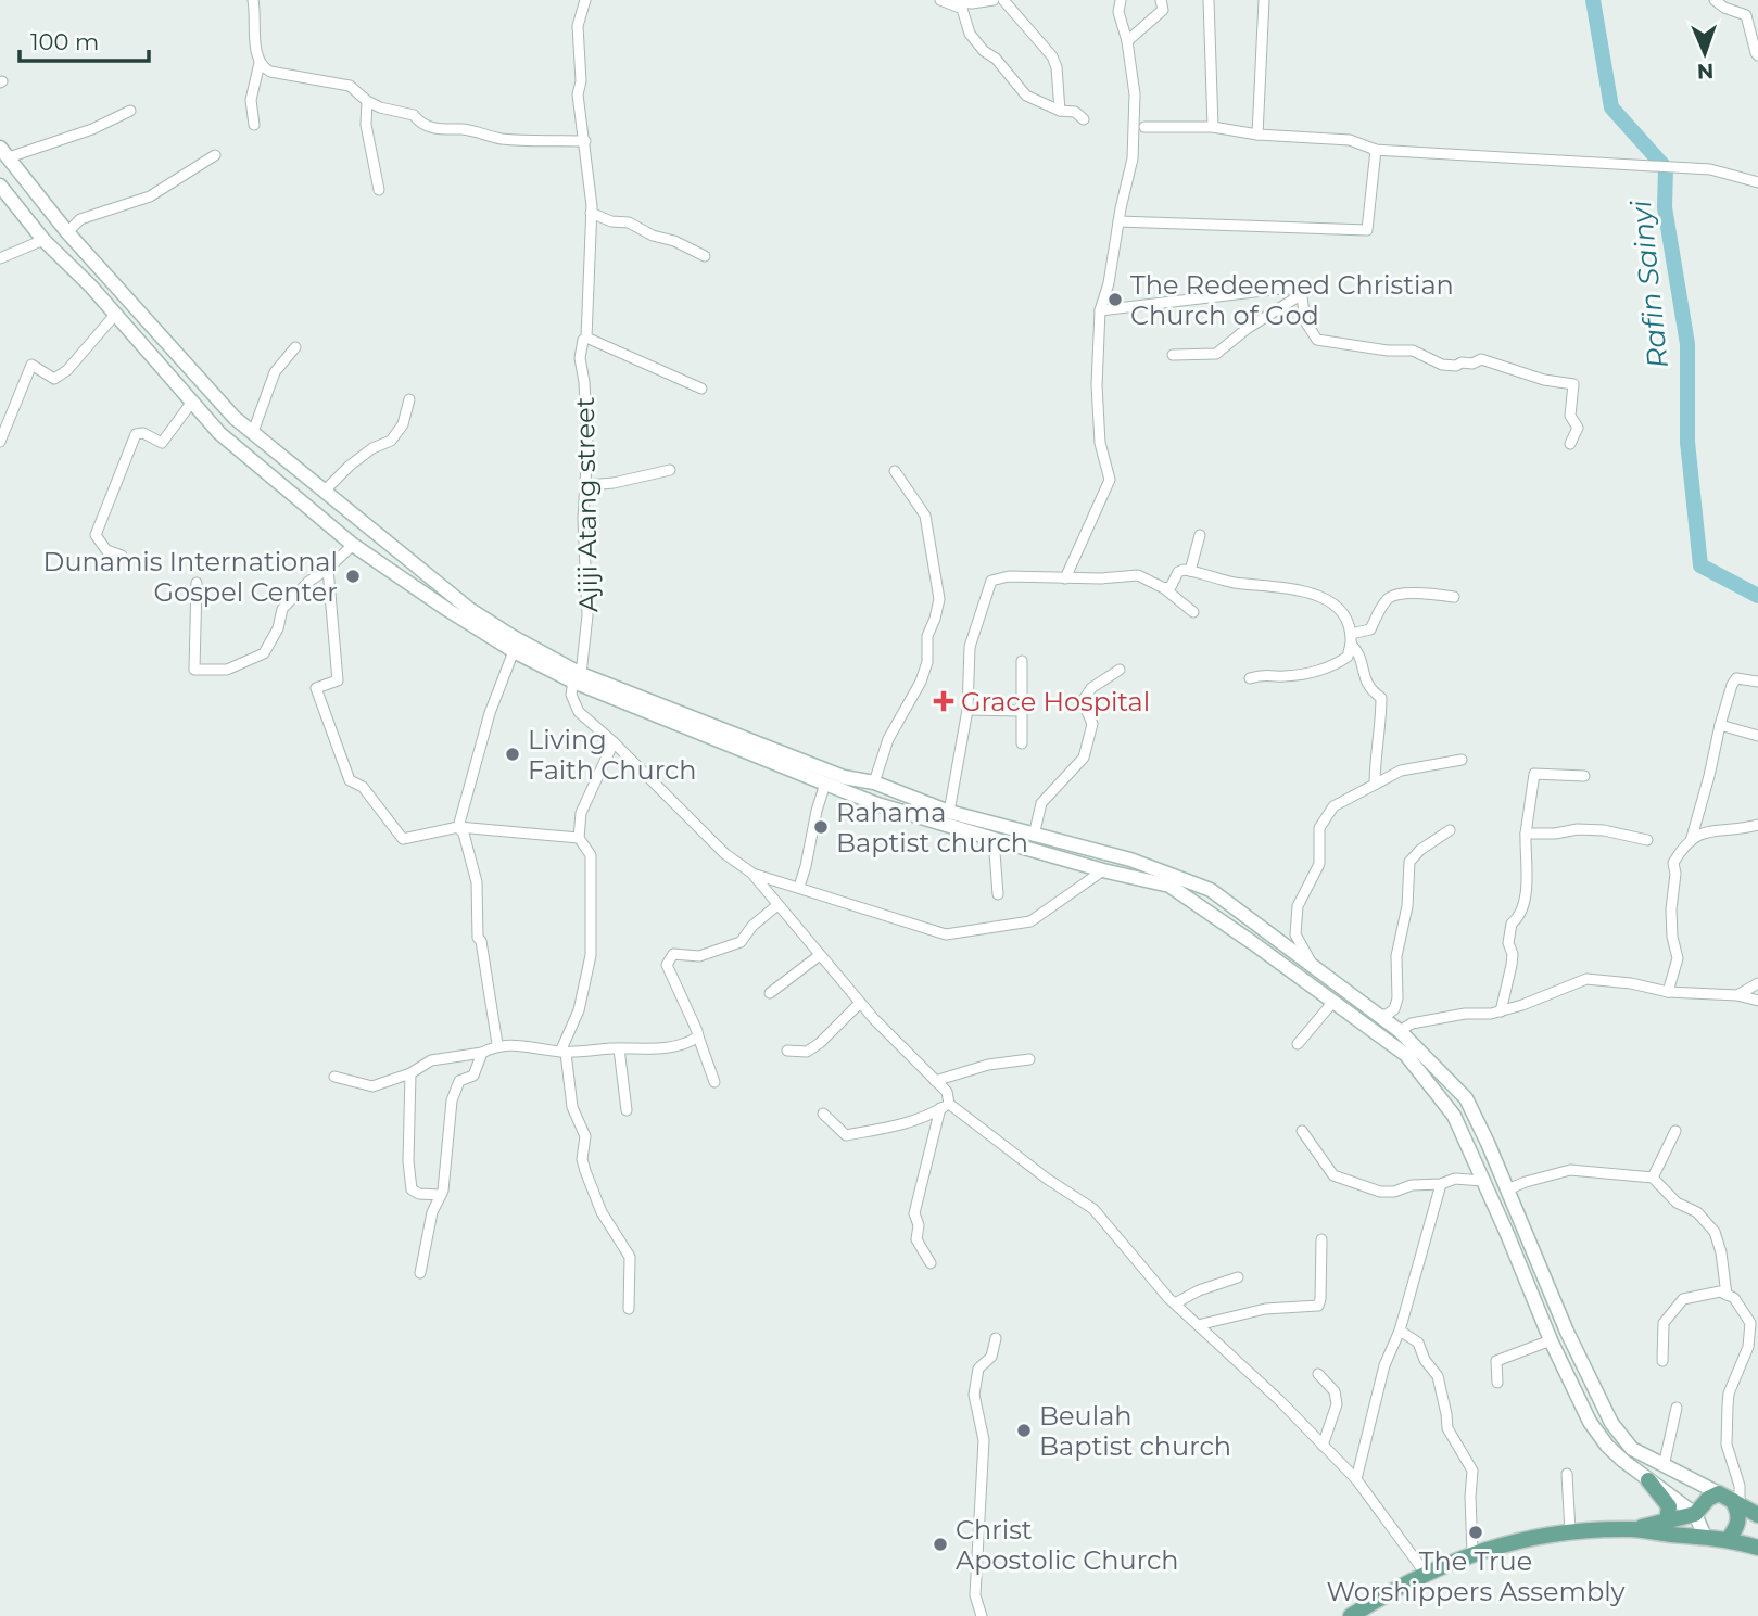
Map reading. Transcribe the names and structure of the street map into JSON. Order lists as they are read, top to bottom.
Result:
{
  "streets": {
    "street": ["Ajiji Atang street"]
  },
  "water": ["Rafin Sainyi"],
  "places": {
    "other": [
      "The Redeemed Christian Church of God",
      "Dunamis International Gospel Center",
      "Living Faith Church",
      "Rahama Baptist church",
      "Beulah Baptist church",
      "The True Worshippers Assembly",
      "Christ Apostolic Church"
    ],
    "health": ["Grace Hospital"]
  },
  "scale_bar": "100 m",
  "north": "bottom"
}
